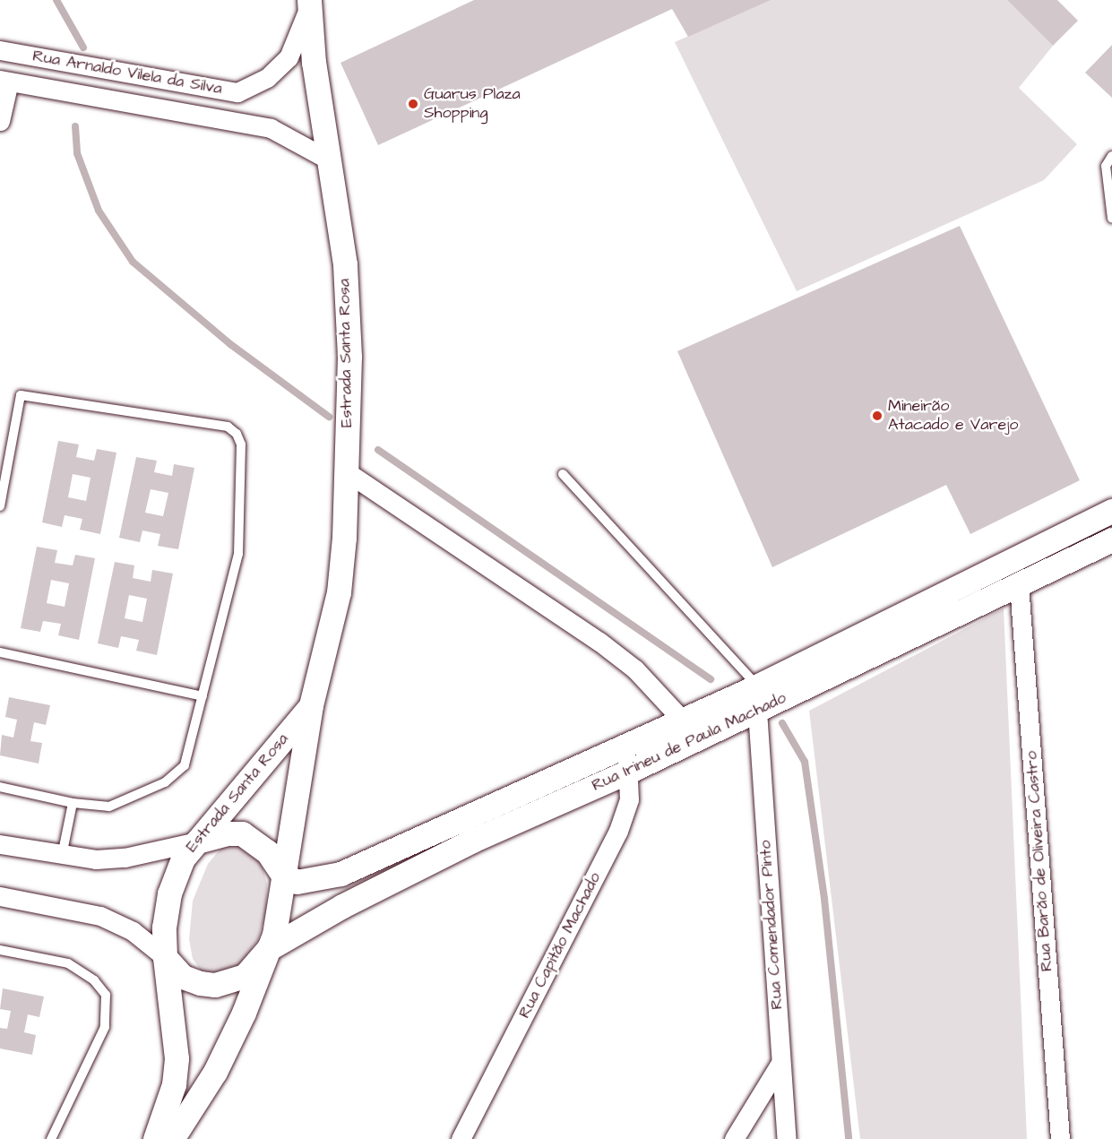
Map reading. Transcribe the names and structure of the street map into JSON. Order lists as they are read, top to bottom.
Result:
{
  "streets": {
    "street": [
      "Rua Arnaldo Vilela da Silva",
      "Estrada Santa Rosa",
      "Rua Irineu de Paula Machado",
      "Rua Barão de Oliveira Castro",
      "Rua Comendador Pinto",
      "Rua Capitão Machado"
    ]
  },
  "crossings": [
    ["Rua Arnaldo Vilela da Silva", "Estrada Santa Rosa"],
    ["Estrada Santa Rosa", "Rua Irineu de Paula Machado"],
    ["Rua Irineu de Paula Machado", "Rua Barão de Oliveira Castro"],
    ["Rua Irineu de Paula Machado", "Rua Comendador Pinto"],
    ["Rua Irineu de Paula Machado", "Rua Capitão Machado"]
  ],
  "places": ["Guarus Plaza Shopping", "Mineirão Atacado e Varejo"]
}
